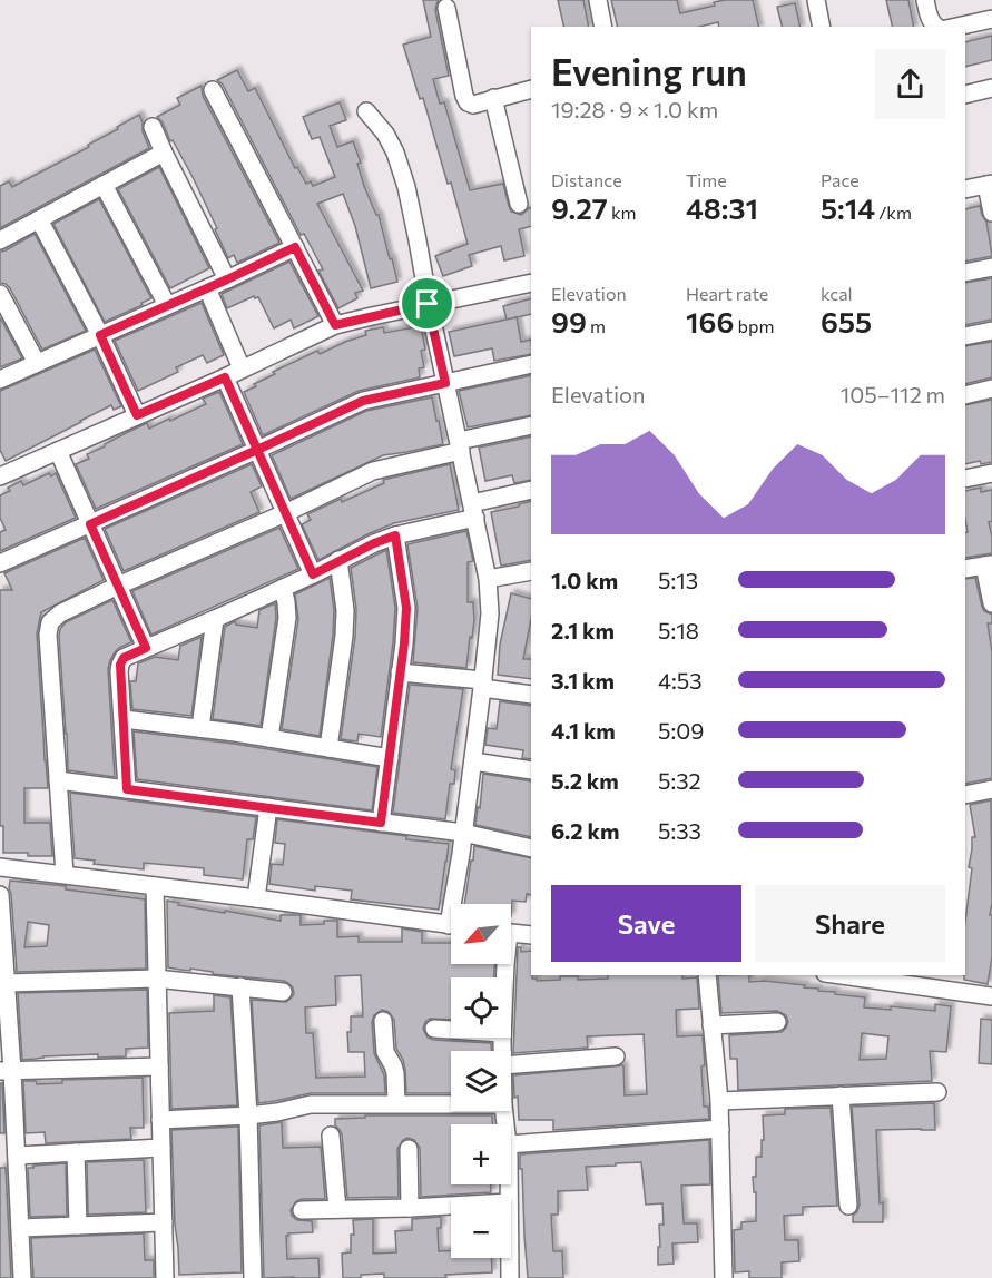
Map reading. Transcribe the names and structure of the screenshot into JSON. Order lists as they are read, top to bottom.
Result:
{
  "north": "bottom left",
  "page": {
    "heading": ["Evening run", "19:28 · 9 × 1.0 km"],
    "stats": [
      ["Distance", "9.27 km"],
      ["Time", "48:31"],
      ["Pace", "5:14 /km"],
      ["Elevation", "99 m"],
      ["Heart rate", "166 bpm"],
      ["kcal", "655"]
    ],
    "chart": ["Elevation", "105–112 m"],
    "list": [
      {
        "name": "1.0 km",
        "note": "5:13"
      },
      {
        "name": "2.1 km",
        "note": "5:18"
      },
      {
        "name": "3.1 km",
        "note": "4:53"
      },
      {
        "name": "4.1 km",
        "note": "5:09"
      },
      {
        "name": "5.2 km",
        "note": "5:32"
      },
      {
        "name": "6.2 km",
        "note": "5:33"
      }
    ],
    "buttons": ["Save", "Share"],
    "map_buttons": ["+", "−"]
  }
}
